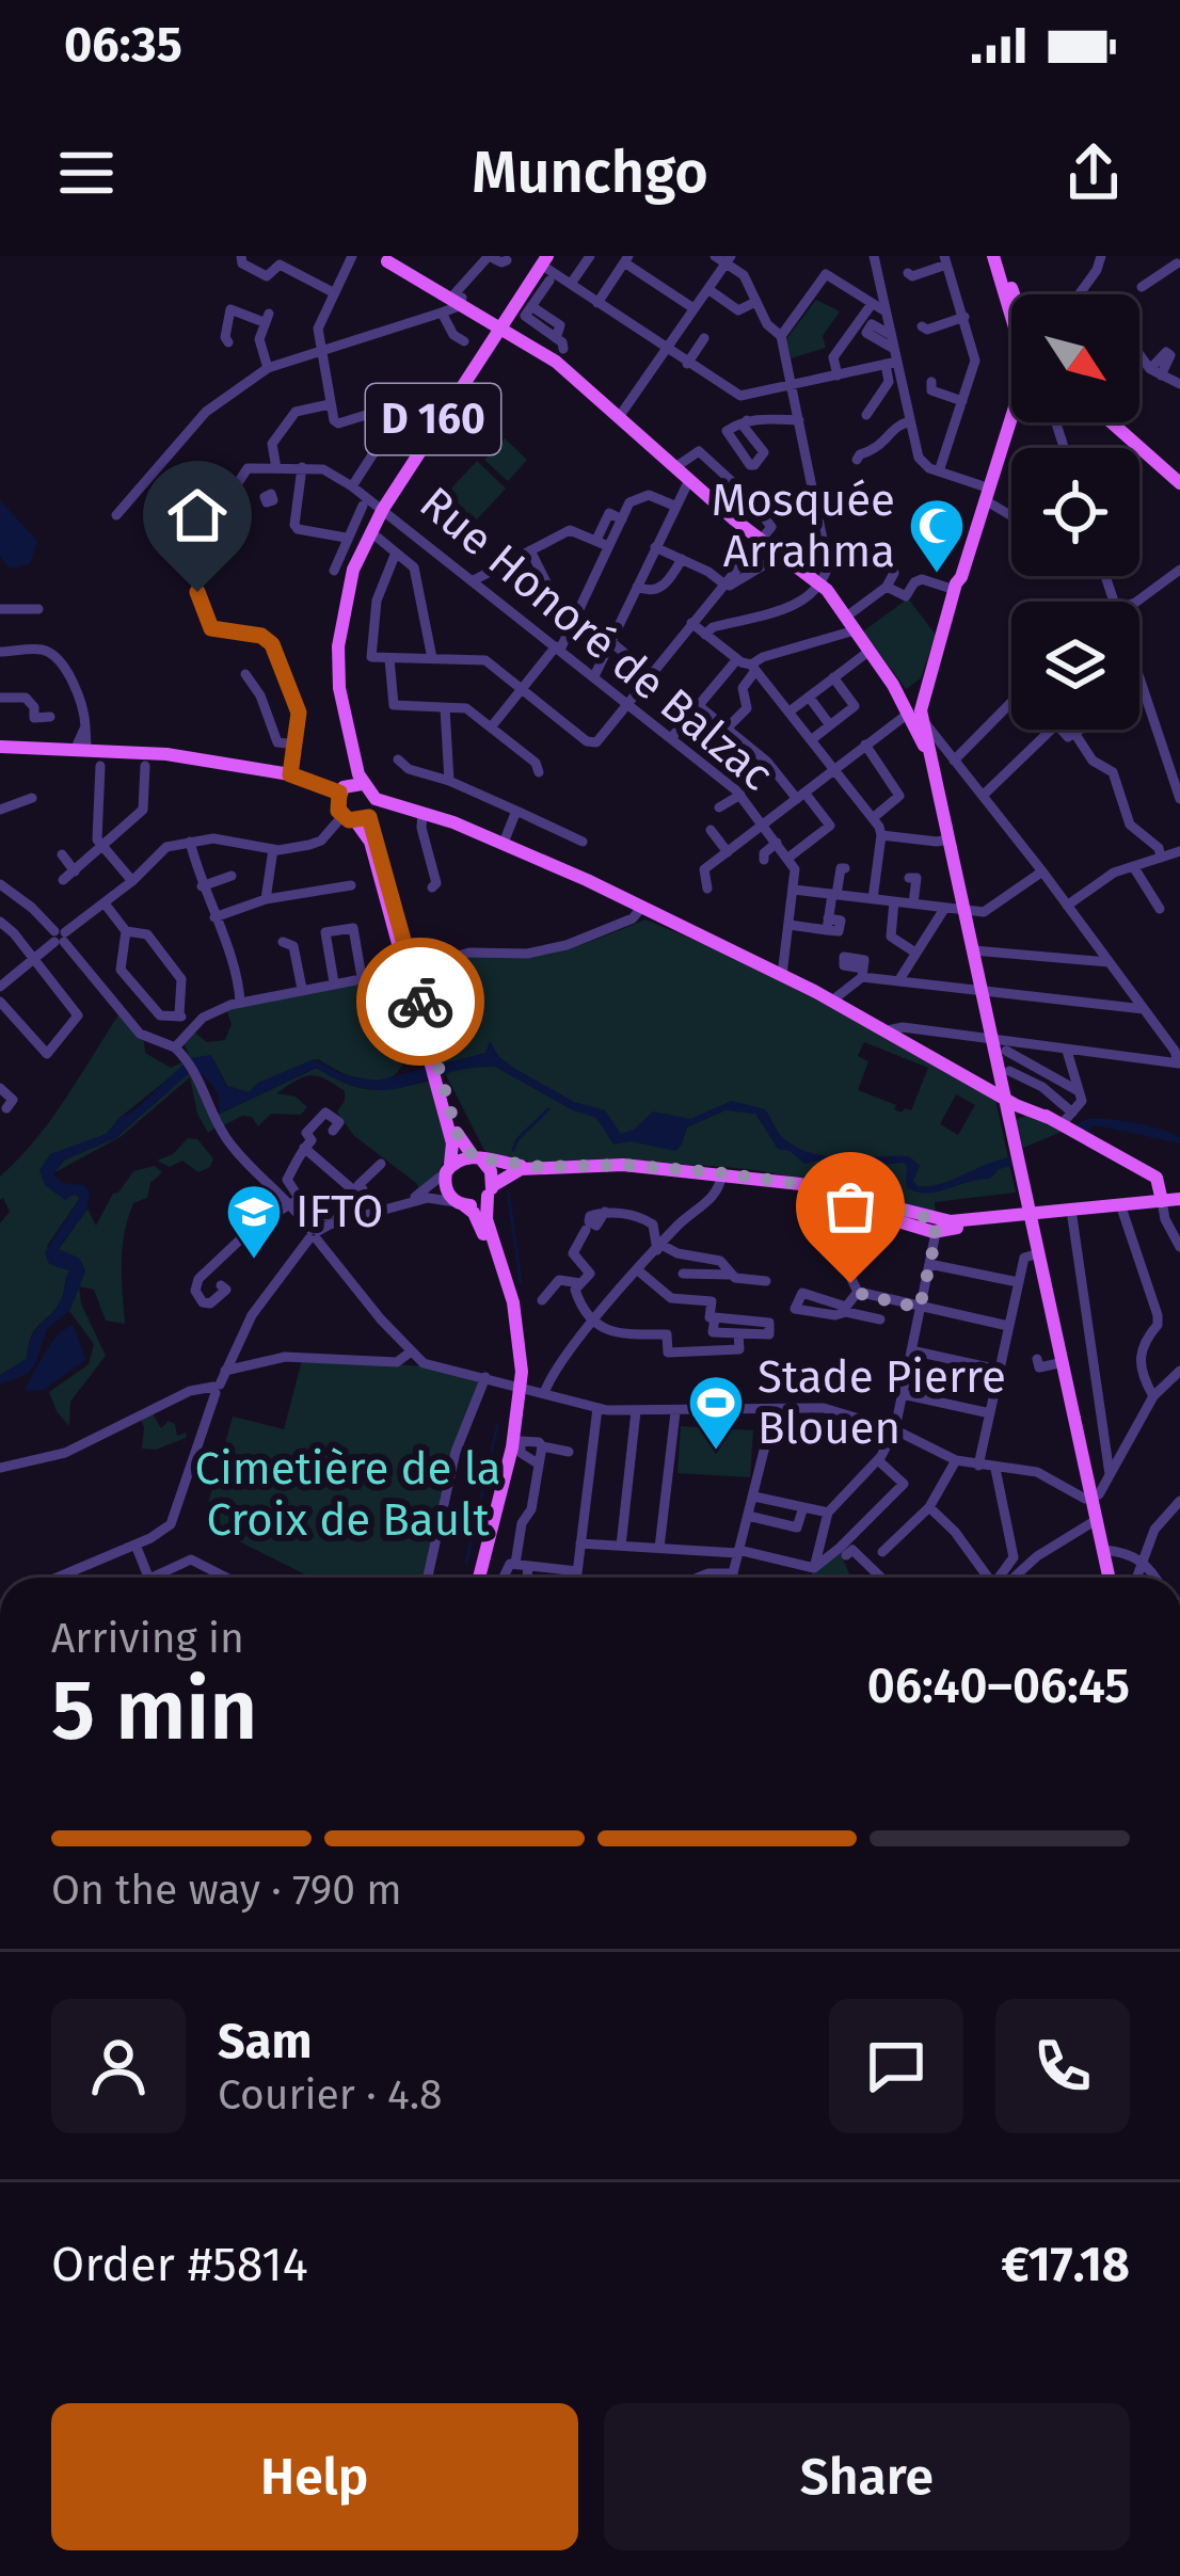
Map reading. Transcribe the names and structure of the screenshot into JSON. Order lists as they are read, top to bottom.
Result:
{
  "streets": {
    "main road": ["D 160"],
    "street": ["Rue Honoré de Balzac"]
  },
  "crossings": [
    ["D 160", "Rue Honoré de Balzac"]
  ],
  "parks": ["Cimetière de la Croix de Bault"],
  "places": {
    "mosque": ["Mosquée Arrahma"],
    "school or university": ["IFTO"],
    "sports": ["Stade Pierre Blouen"]
  },
  "north": "bottom right",
  "page": {
    "status": "06:35",
    "header": "Munchgo",
    "heading": ["5 min", "Arriving in", "06:40–06:45"],
    "panel": [
      "Sam",
      "Courier · 4.8",
      "Order #5814",
      "€17.18"
    ],
    "bar": "On the way · 790 m",
    "buttons": ["Help", "Share"]
  }
}
